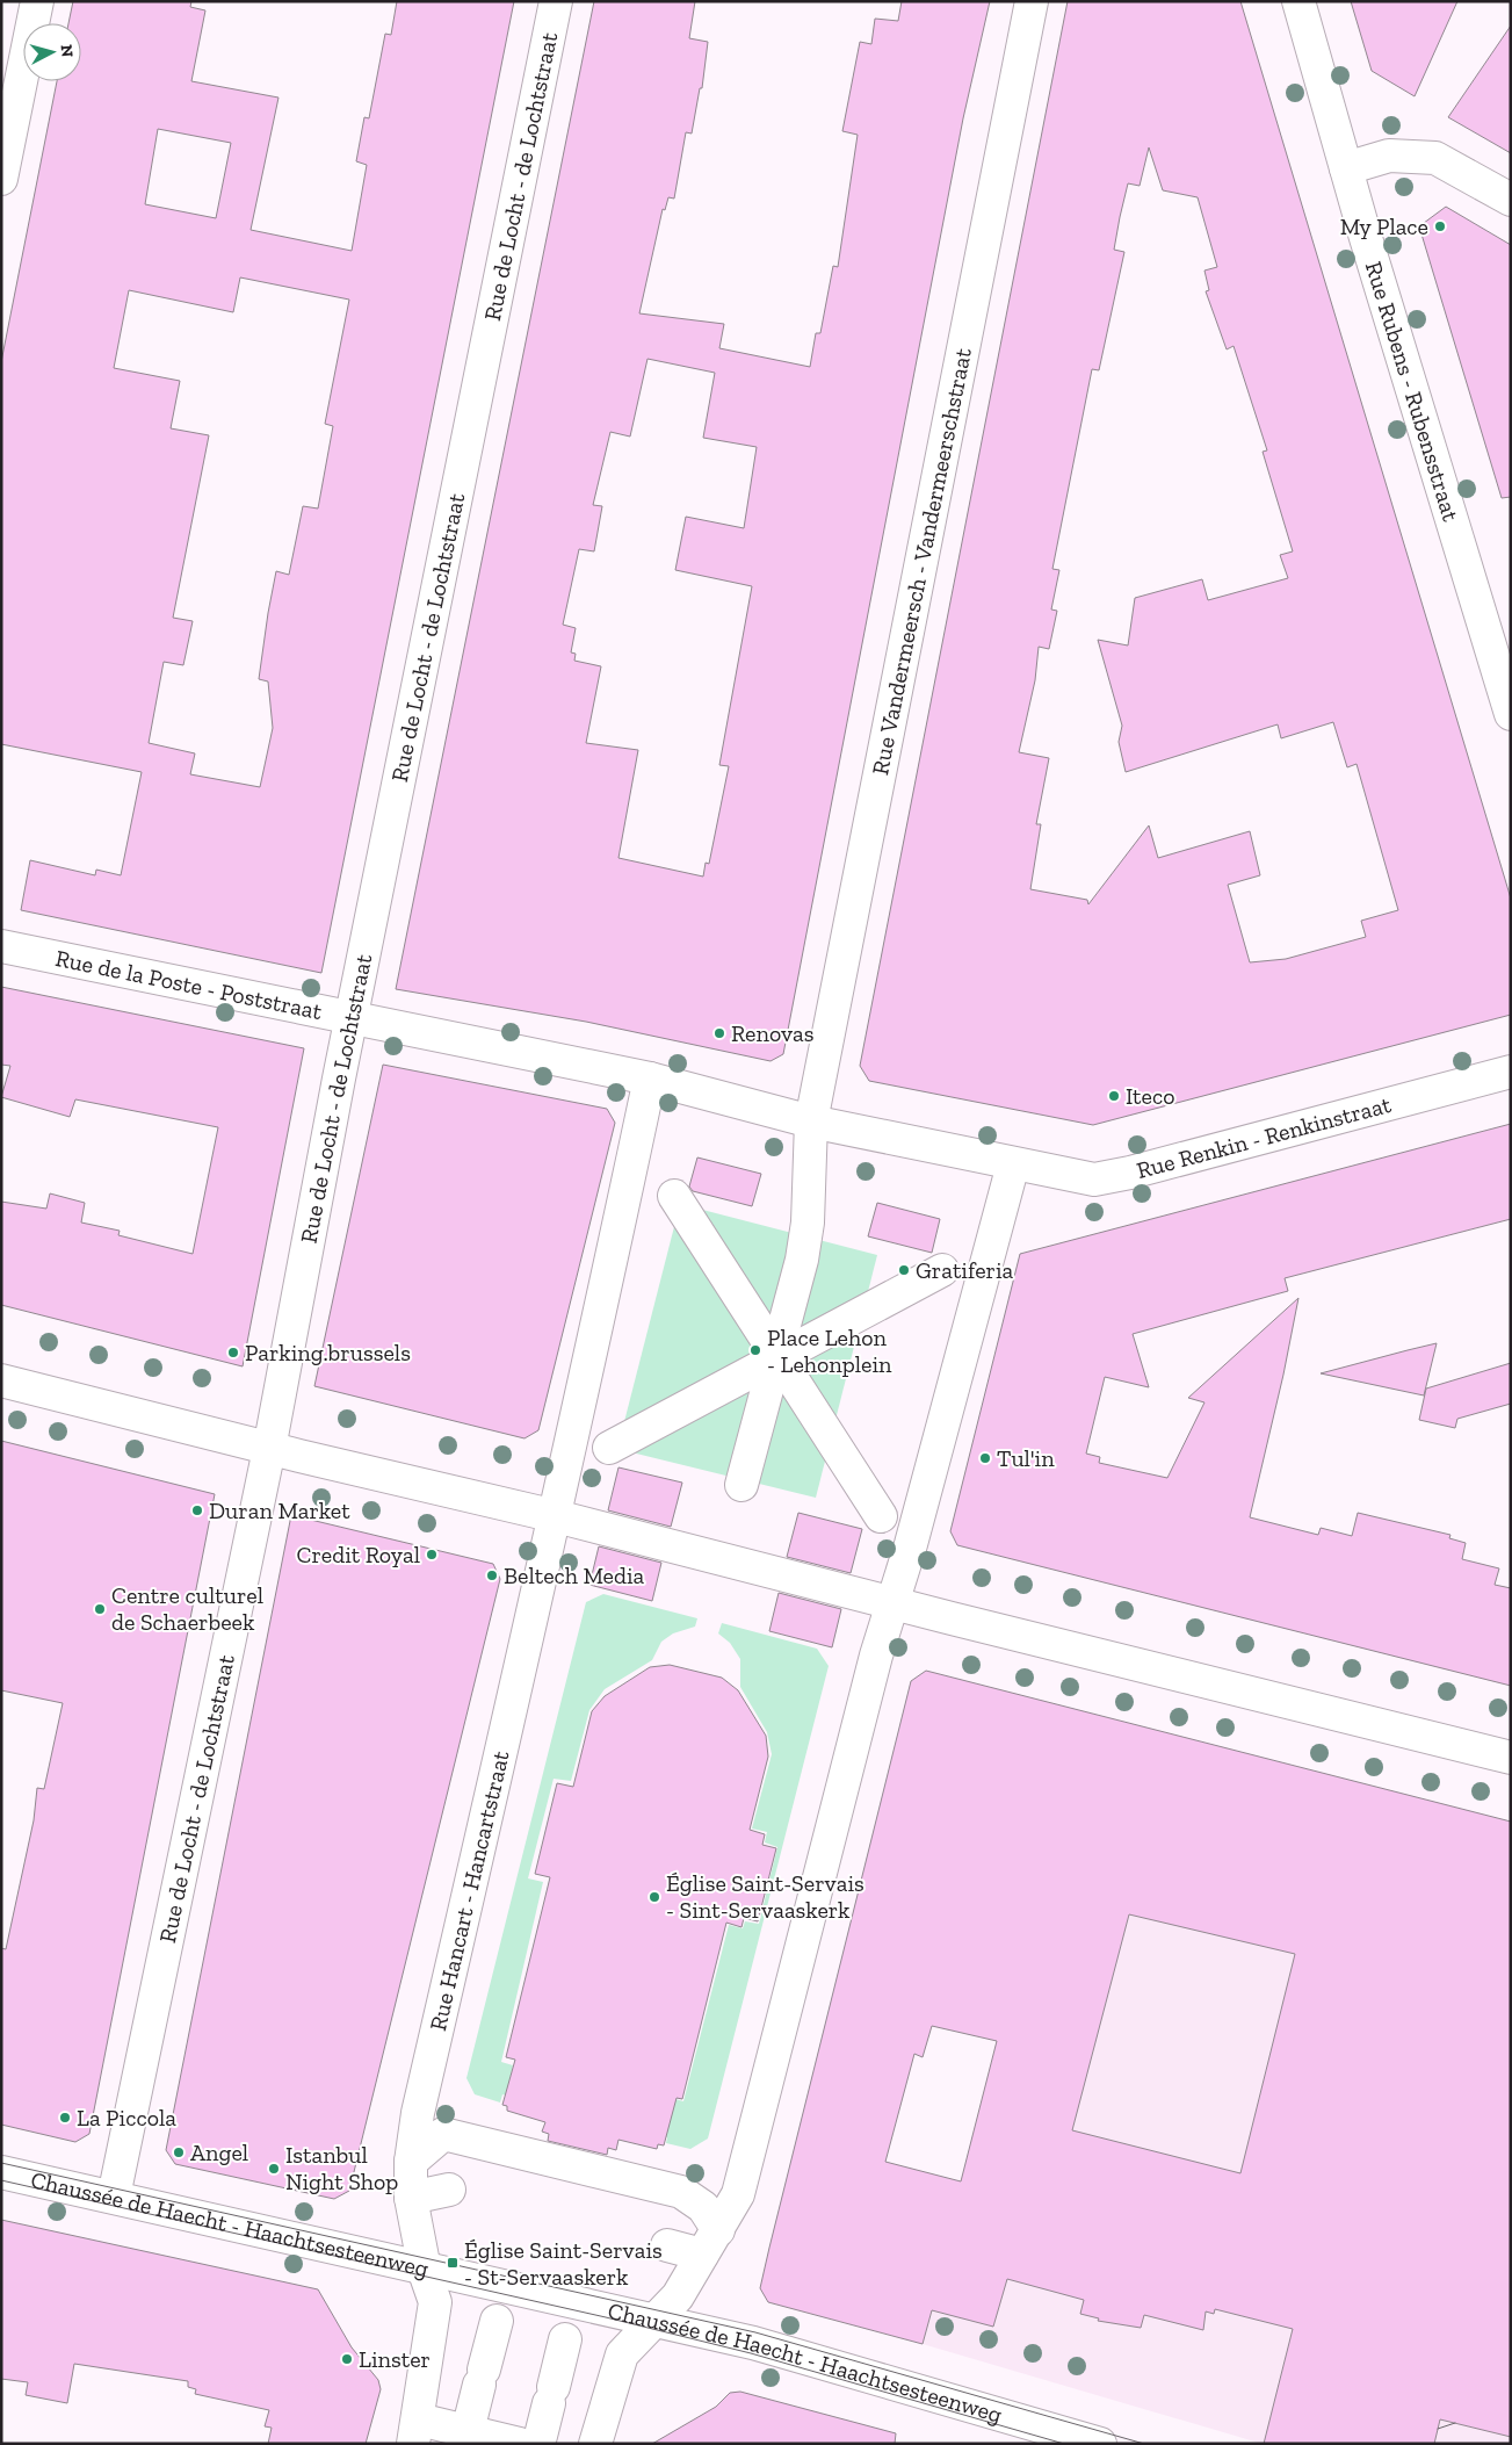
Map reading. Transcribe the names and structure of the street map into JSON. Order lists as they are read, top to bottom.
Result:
{
  "streets": {
    "street": [
      "Rue de Locht - de Lochtstraat",
      "Rue Rubens - Rubensstraat",
      "Rue Vandermeersch - Vandermeerschstraat",
      "Rue de la Poste - Poststraat",
      "Rue Renkin - Renkinstraat",
      "Rue Hancart - Hancartstraat",
      "Chaussée de Haecht - Haachtsesteenweg"
    ]
  },
  "crossings": [
    ["Rue de Locht - de Lochtstraat", "Rue de la Poste - Poststraat"],
    ["Rue de Locht - de Lochtstraat", "Chaussée de Haecht - Haachtsesteenweg"],
    ["Rue Hancart - Hancartstraat", "Chaussée de Haecht - Haachtsesteenweg"]
  ],
  "places": {
    "other": [
      "My Place",
      "Renovas",
      "Iteco",
      "Gratiferia",
      "Place Lehon - Lehonplein",
      "Parking.brussels",
      "Tul'in",
      "Duran Market",
      "Credit Royal",
      "Beltech Media",
      "Centre culturel de Schaerbeek",
      "Église Saint-Servais - Sint-Servaaskerk",
      "La Piccola",
      "Angel",
      "Istanbul Night Shop",
      "Linster"
    ],
    "transit": ["Église Saint-Servais - St-Servaaskerk"]
  },
  "north": "right"
}
